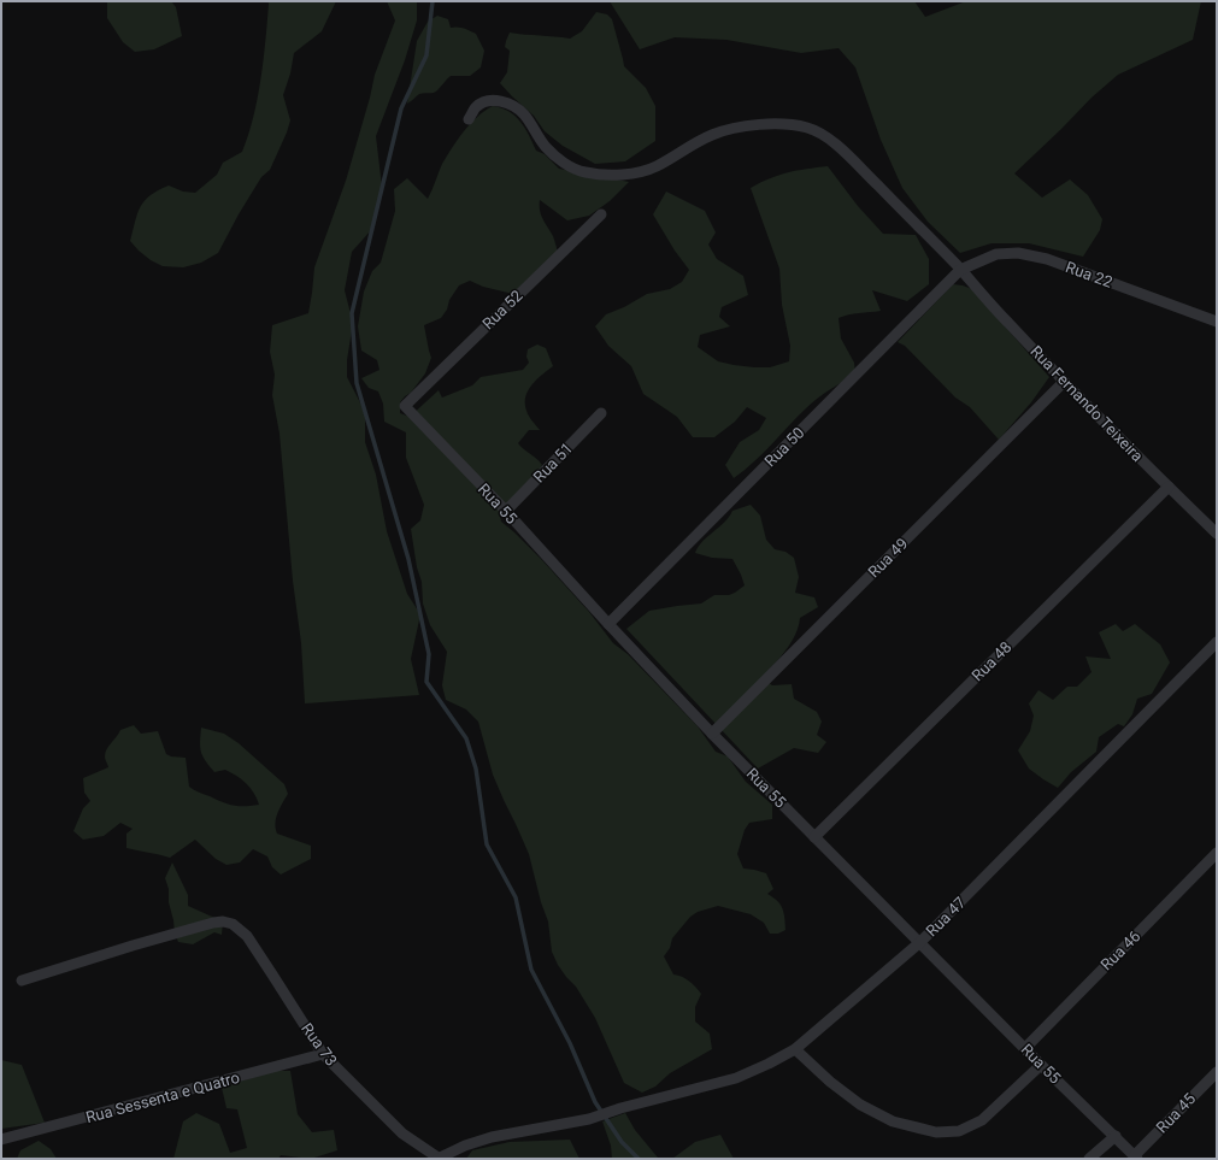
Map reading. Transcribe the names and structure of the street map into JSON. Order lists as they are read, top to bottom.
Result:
{
  "streets": {
    "street": [
      "Rua 22",
      "Rua 52",
      "Rua Fernando Teixeira",
      "Rua 50",
      "Rua 51",
      "Rua 55",
      "Rua 49",
      "Rua 48",
      "Rua 47",
      "Rua 46",
      "Rua 73",
      "Rua Sessenta e Quatro",
      "Rua 45"
    ]
  },
  "crossings": [
    ["Rua 22", "Rua Fernando Teixeira"],
    ["Rua 22", "Rua 50"],
    ["Rua 52", "Rua 55"],
    ["Rua Fernando Teixeira", "Rua 50"],
    ["Rua Fernando Teixeira", "Rua 49"],
    ["Rua Fernando Teixeira", "Rua 48"],
    ["Rua 50", "Rua 55"],
    ["Rua 51", "Rua 55"],
    ["Rua 55", "Rua 49"],
    ["Rua 55", "Rua 48"],
    ["Rua 55", "Rua 47"],
    ["Rua 55", "Rua 46"],
    ["Rua 55", "Rua 45"],
    ["Rua 47", "Rua 73"],
    ["Rua 73", "Rua Sessenta e Quatro"]
  ]
}
